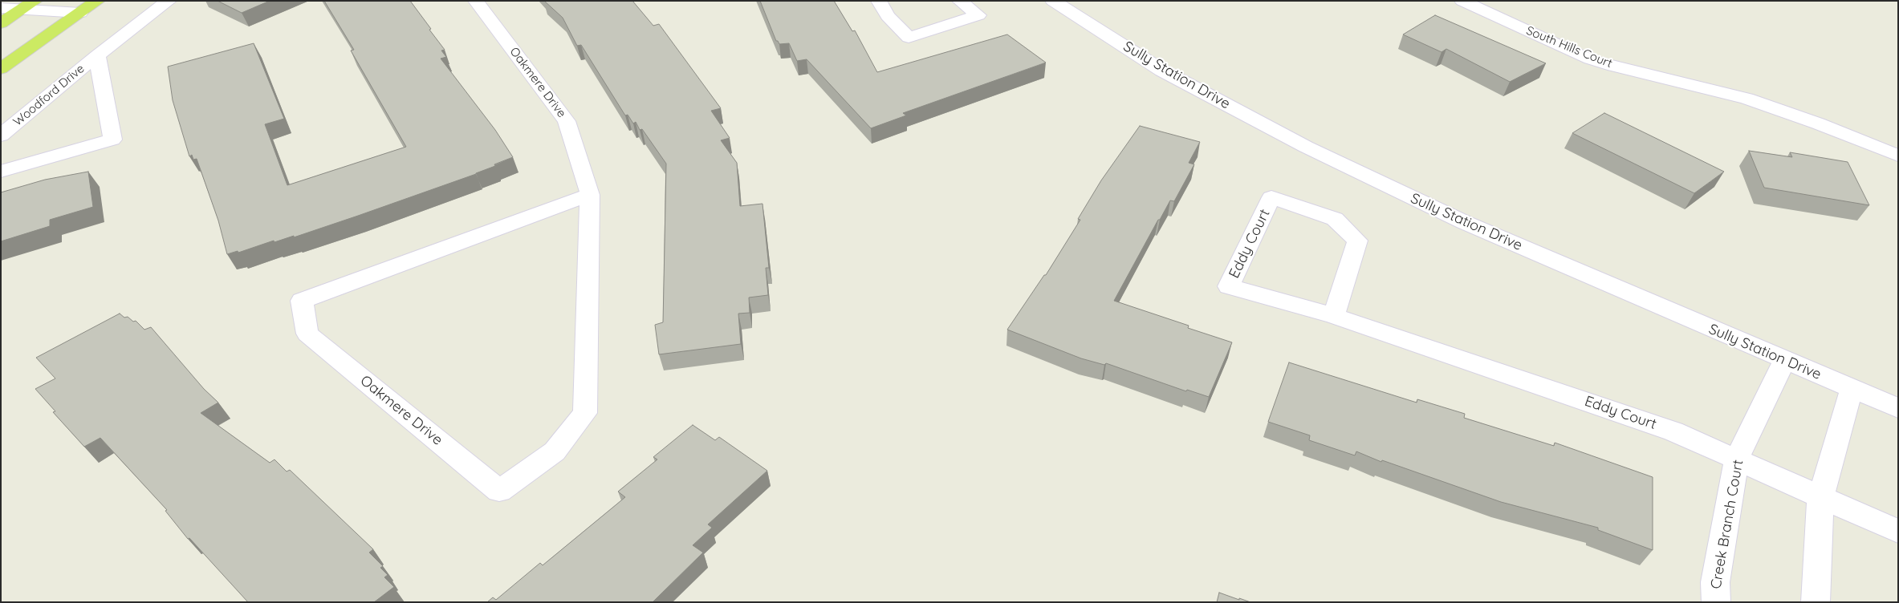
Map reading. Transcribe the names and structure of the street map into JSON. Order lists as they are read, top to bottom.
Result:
{
  "streets": {
    "street": [
      "South Hills Court",
      "Sully Station Drive",
      "Oakmere Drive",
      "Woodford Drive",
      "Eddy Court",
      "Creek Branch Court"
    ]
  },
  "crossings": [
    ["Sully Station Drive", "Creek Branch Court"],
    ["Eddy Court", "Creek Branch Court"]
  ]
}
